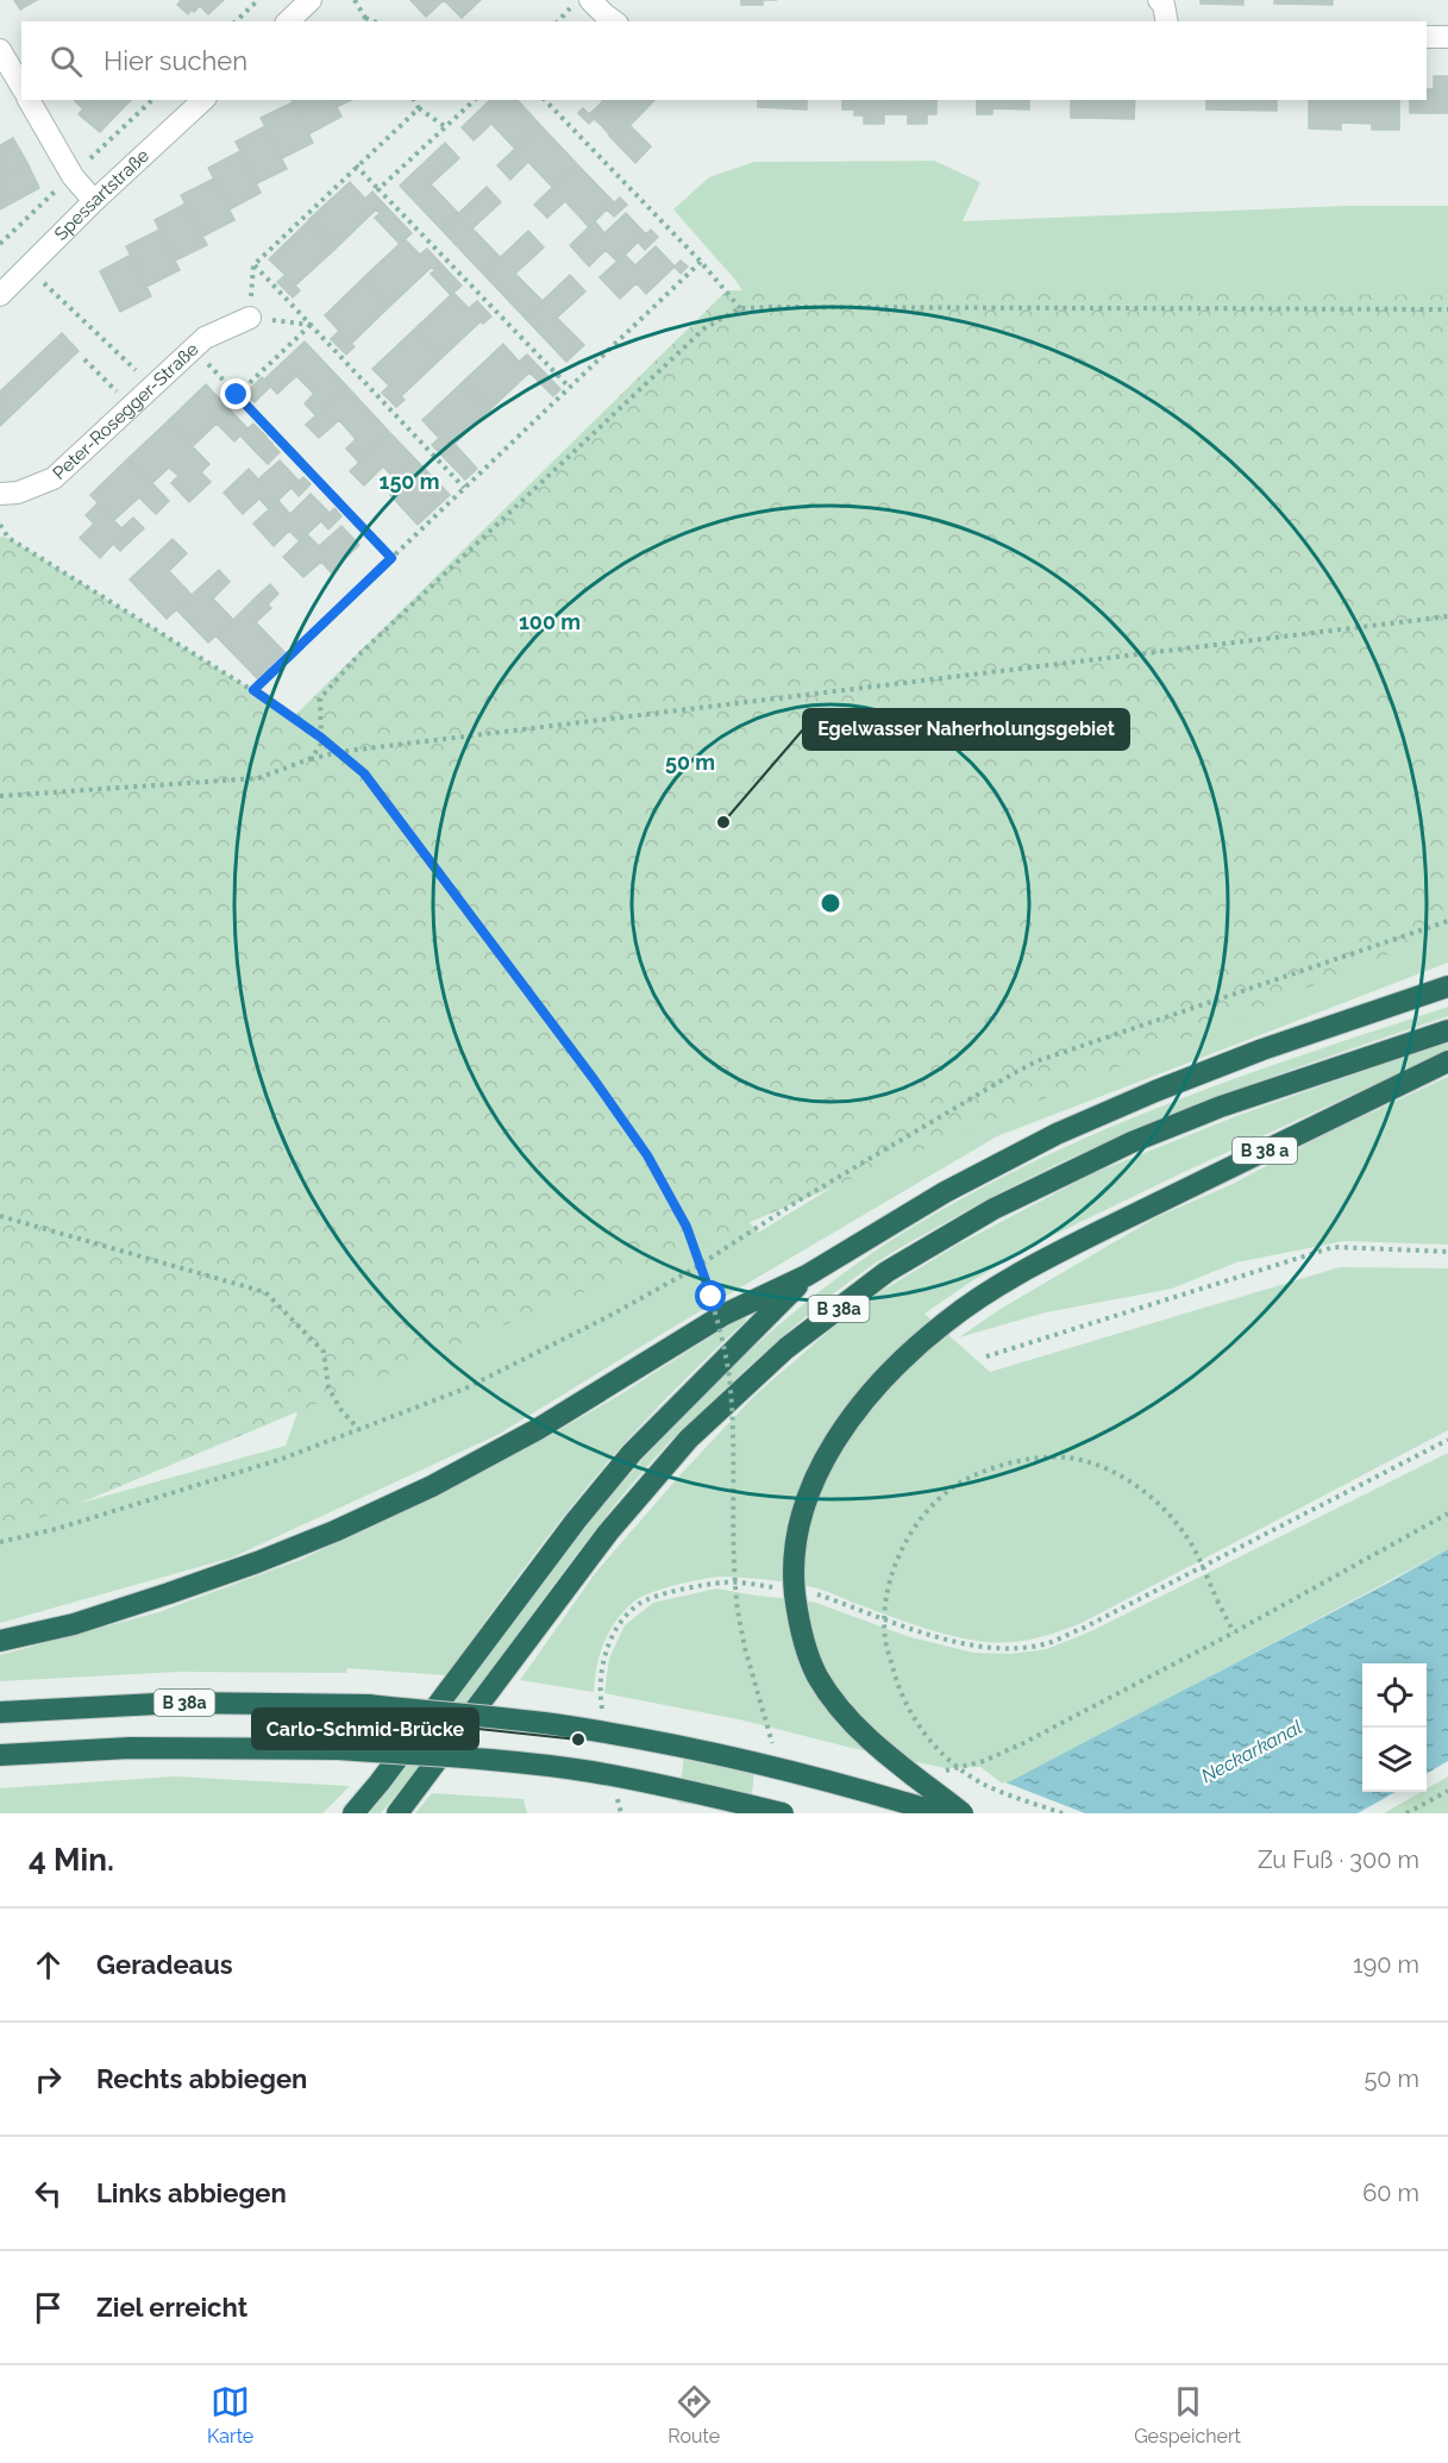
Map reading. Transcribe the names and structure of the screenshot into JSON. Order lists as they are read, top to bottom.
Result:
{
  "streets": {
    "highway": ["B 38 a", "B 38a"],
    "street": ["Spessartstraße", "Peter-Rosegger-Straße"]
  },
  "water": ["Neckarkanal"],
  "places": ["Egelwasser Naherholungsgebiet", "Carlo-Schmid-Brücke"],
  "page": {
    "search": "Hier suchen",
    "heading": ["4 Min.", "Zu Fuß · 300 m"],
    "list": [
      ["Geradeaus", "190 m"],
      ["Rechts abbiegen", "50 m"],
      ["Links abbiegen", "60 m"],
      "Ziel erreicht"
    ],
    "nav": ["Karte", "Route", "Gespeichert"]
  },
  "rings": ["150 m", "100 m", "50 m"]
}
